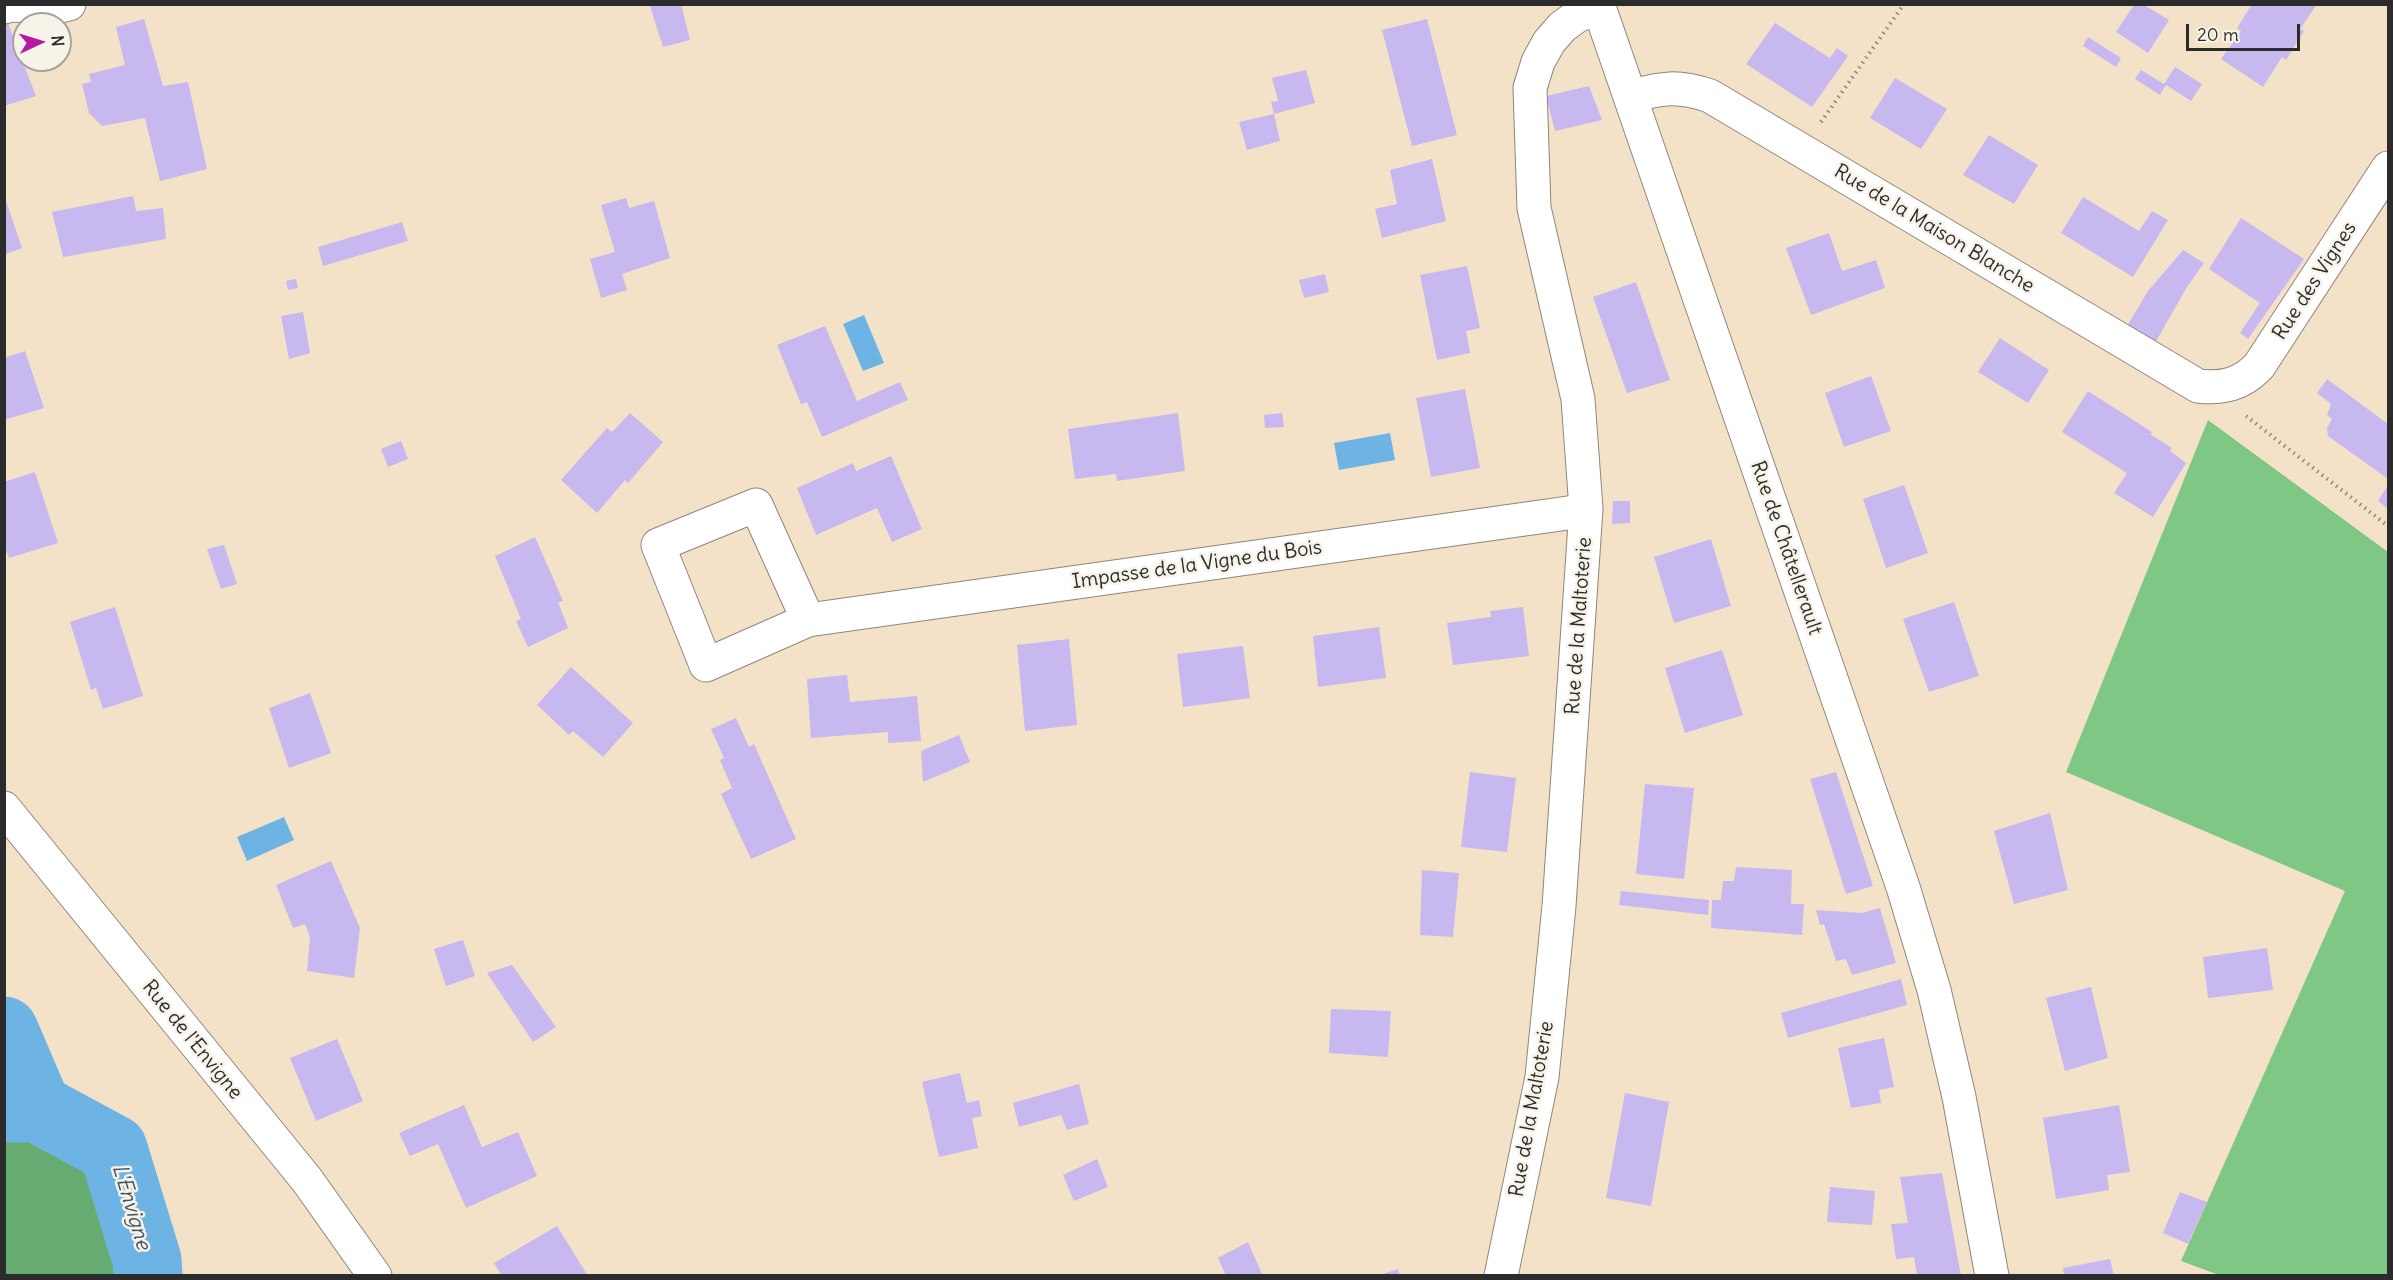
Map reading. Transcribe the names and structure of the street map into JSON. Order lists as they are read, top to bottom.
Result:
{
  "streets": {
    "street": [
      "Rue de la Maison Blanche",
      "Rue des Vignes",
      "Rue de Châtellerault",
      "Impasse de la Vigne du Bois",
      "Rue de la Maltoterie",
      "Rue de l'Envigne"
    ]
  },
  "crossings": [
    ["Rue de la Maison Blanche", "Rue des Vignes"],
    ["Rue de la Maison Blanche", "Rue de Châtellerault"],
    ["Rue de Châtellerault", "Rue de la Maltoterie"],
    ["Impasse de la Vigne du Bois", "Rue de la Maltoterie"]
  ],
  "water": ["L'Envigne"],
  "scale_bar": "20 m",
  "north": "right"
}
